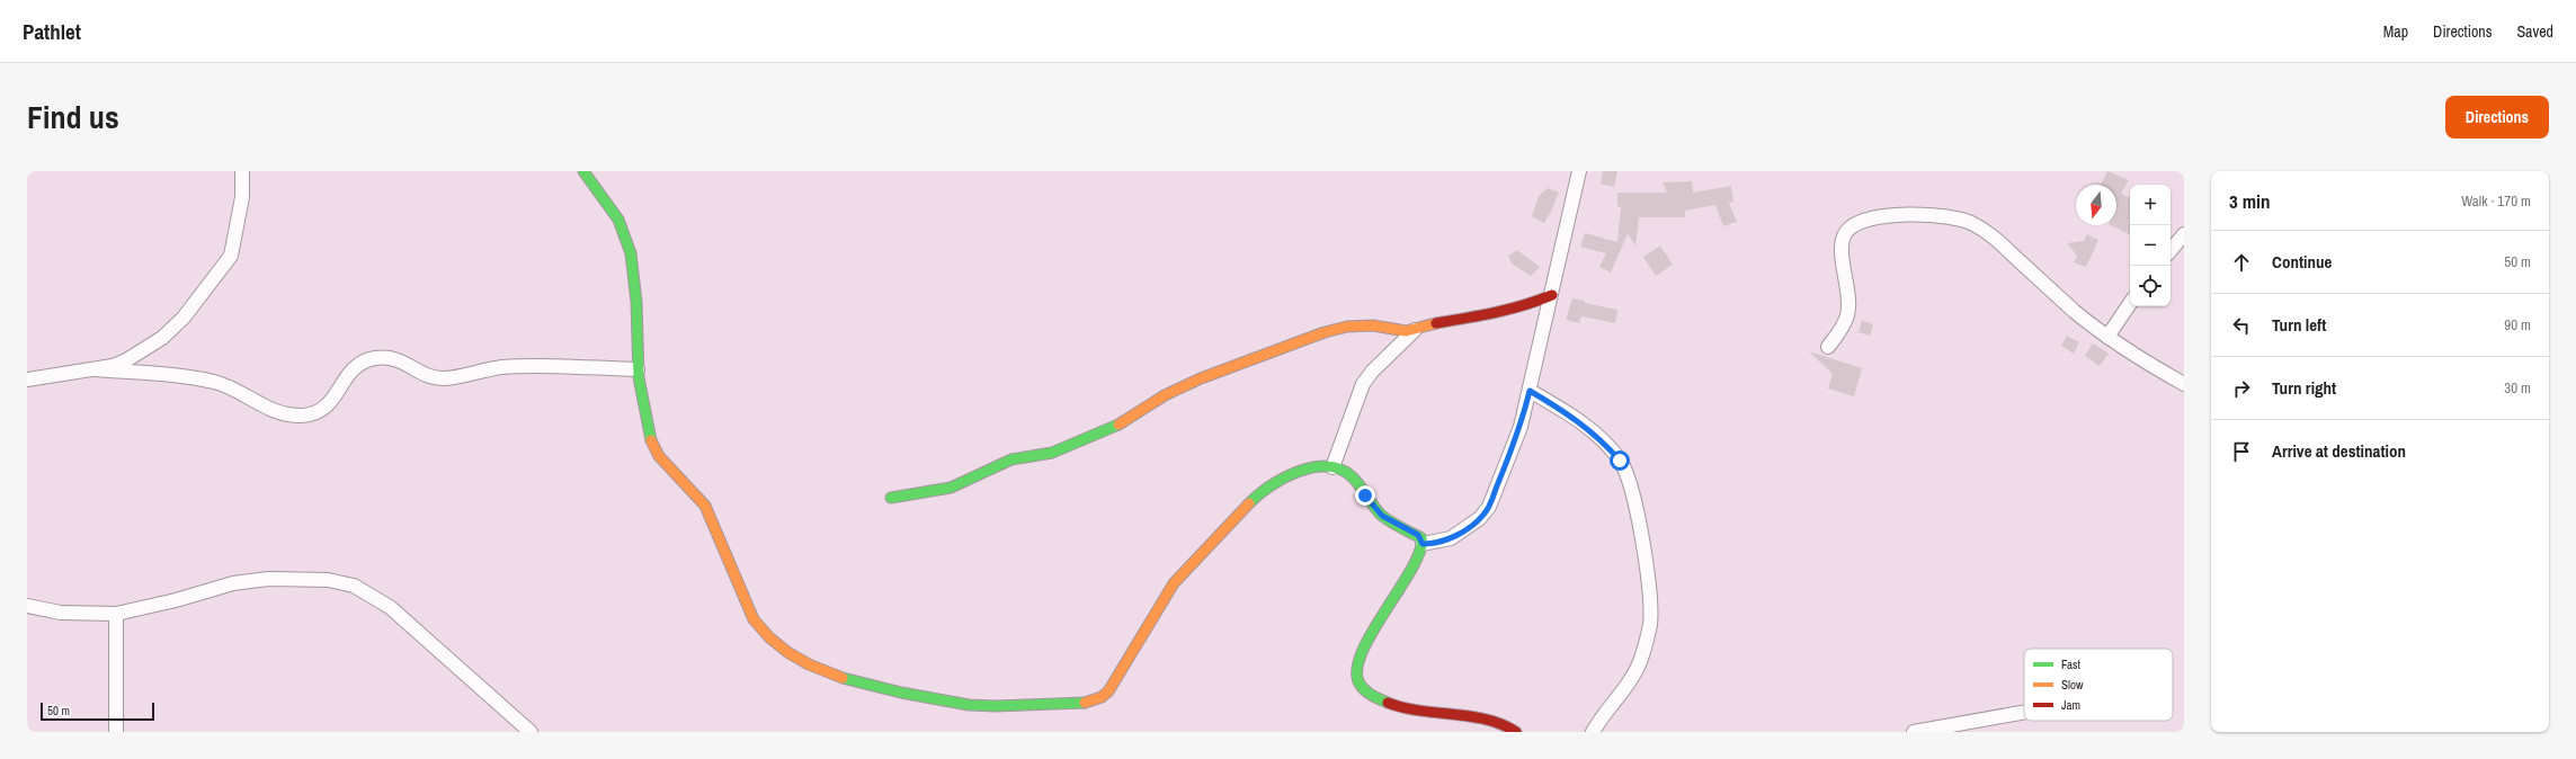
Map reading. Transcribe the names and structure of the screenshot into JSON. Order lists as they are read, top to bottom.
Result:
{
  "legend": ["Fast", "Slow", "Jam"],
  "scale_bar": "50 m",
  "north": "bottom",
  "page": {
    "header": "Pathlet",
    "nav": ["Map", "Directions", "Saved"],
    "title": "Find us",
    "buttons": "Directions",
    "heading": ["3 min", "Walk · 170 m"],
    "map_buttons": ["+", "−"],
    "list": [
      ["Continue", "50 m"],
      ["Turn left", "90 m"],
      ["Turn right", "30 m"],
      "Arrive at destination"
    ],
    "scale": "50 m"
  }
}
